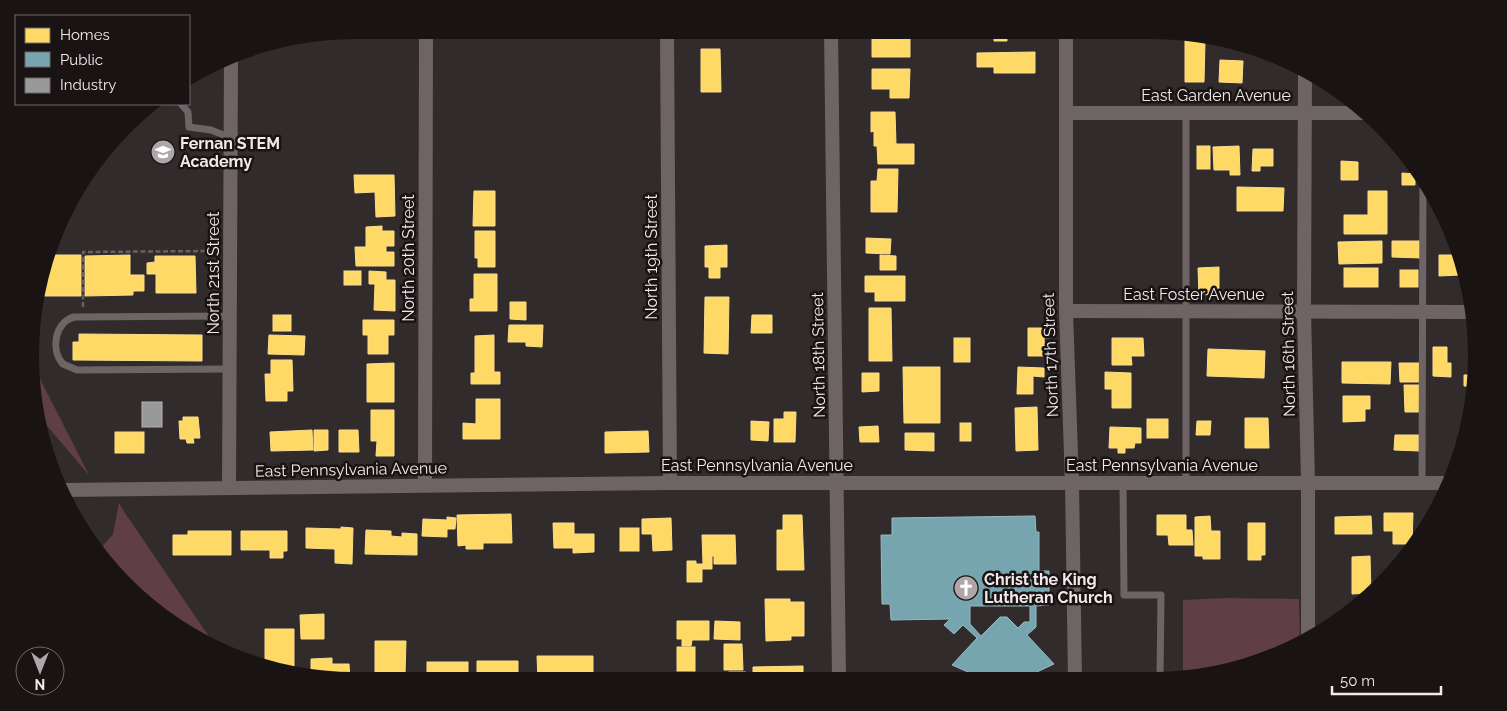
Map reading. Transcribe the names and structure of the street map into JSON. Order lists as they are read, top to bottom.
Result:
{
  "streets": {
    "street": [
      "East Garden Avenue",
      "North 19th Street",
      "North 20th Street",
      "North 21st Street",
      "East Foster Avenue",
      "North 16th Street",
      "North 18th Street",
      "North 17th Street",
      "East Pennsylvania Avenue"
    ]
  },
  "crossings": [
    ["East Garden Avenue", "North 16th Street"],
    ["East Garden Avenue", "North 17th Street"],
    ["North 19th Street", "East Pennsylvania Avenue"],
    ["North 20th Street", "East Pennsylvania Avenue"],
    ["North 21st Street", "East Pennsylvania Avenue"],
    ["East Foster Avenue", "North 16th Street"],
    ["East Foster Avenue", "North 17th Street"],
    ["North 16th Street", "East Pennsylvania Avenue"],
    ["North 18th Street", "East Pennsylvania Avenue"],
    ["North 17th Street", "East Pennsylvania Avenue"]
  ],
  "places": {
    "school or university": ["Fernan STEM Academy"],
    "church": ["Christ the King Lutheran Church"]
  },
  "legend": ["Homes", "Public", "Industry"],
  "scale_bar": "50 m",
  "north": "bottom"
}
